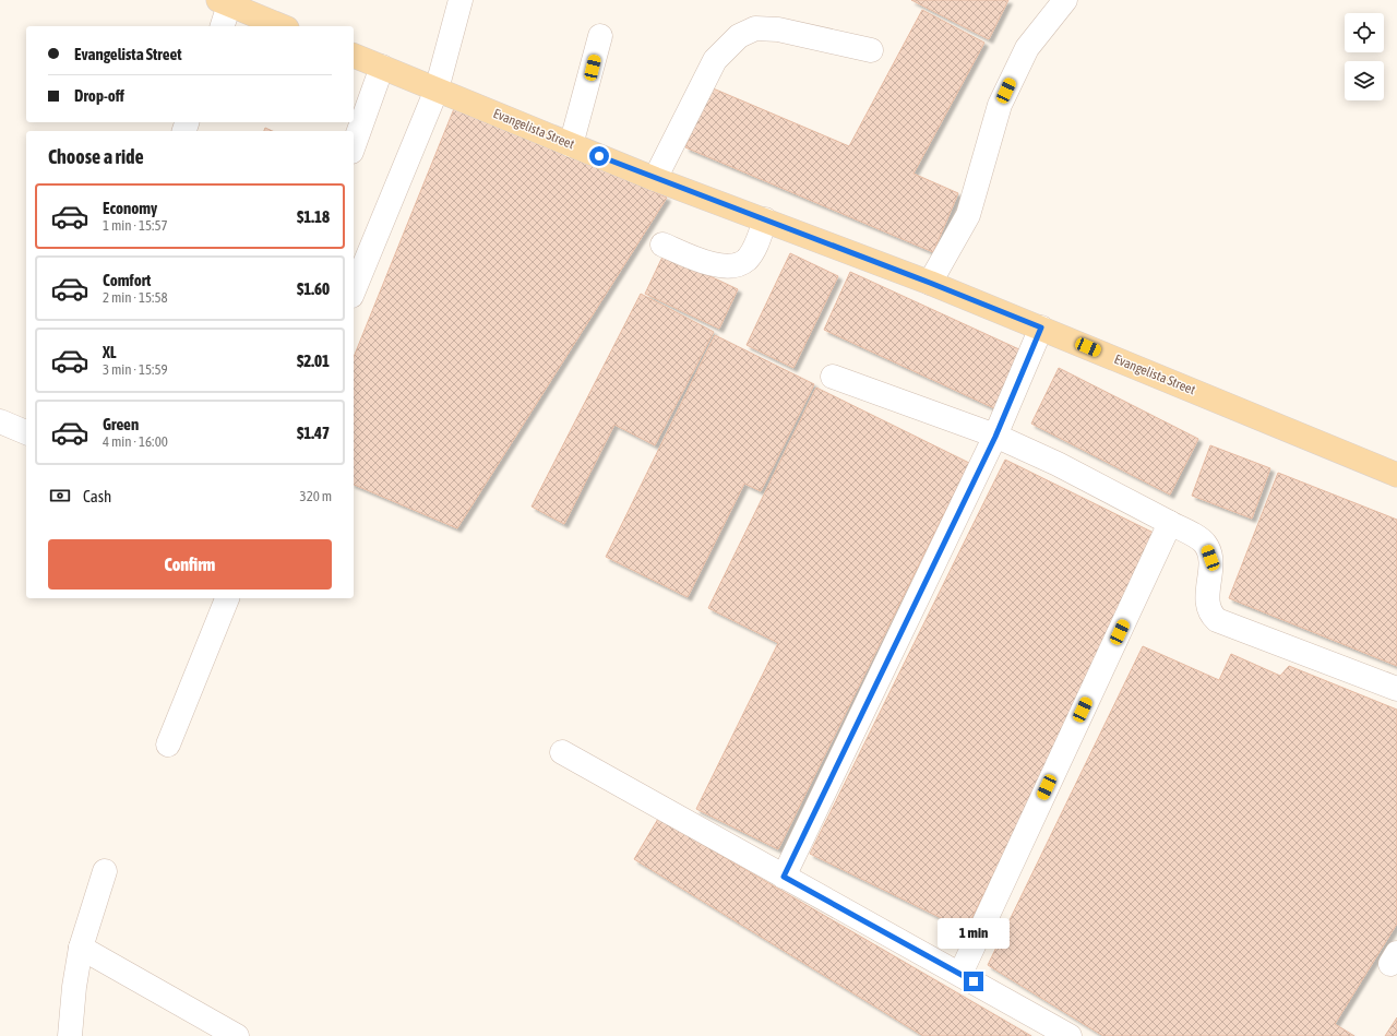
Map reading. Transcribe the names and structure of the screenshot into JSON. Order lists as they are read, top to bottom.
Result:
{
  "streets": {
    "main road": ["Evangelista Street"]
  },
  "page": {
    "banner": ["Evangelista Street", "Drop-off"],
    "heading": "Choose a ride",
    "list": [
      {
        "name": "Economy",
        "note": "1 min · 15:57",
        "value": "$1.18"
      },
      {
        "name": "Comfort",
        "note": "2 min · 15:58",
        "value": "$1.60"
      },
      {
        "name": "XL",
        "note": "3 min · 15:59",
        "value": "$2.01"
      },
      {
        "name": "Green",
        "note": "4 min · 16:00",
        "value": "$1.47"
      }
    ],
    "pay": ["Cash", "320 m"],
    "buttons": "Confirm",
    "bubble": "1 min"
  }
}
